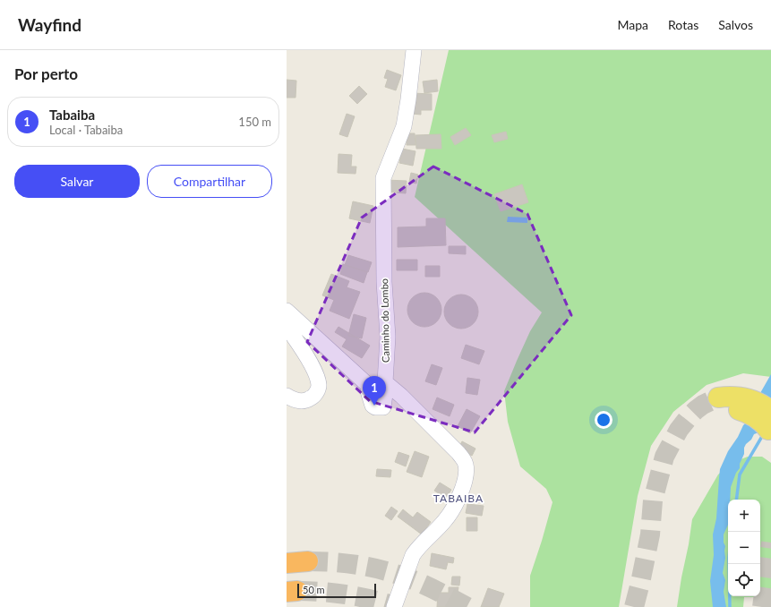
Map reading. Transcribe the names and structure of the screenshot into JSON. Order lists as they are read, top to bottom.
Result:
{
  "streets": {
    "street": ["Caminho do Lombo"]
  },
  "districts": ["TABAIBA"],
  "scale_bar": "50 m",
  "page": {
    "header": "Wayfind",
    "nav": ["Mapa", "Rotas", "Salvos"],
    "heading": "Por perto",
    "list": [
      {
        "mark": "1",
        "name": "Tabaiba",
        "note": "Local · Tabaiba",
        "value": "150 m"
      }
    ],
    "buttons": ["Salvar", "Compartilhar"],
    "pins": "1",
    "map_buttons": ["+", "−"],
    "scale": "50 m"
  }
}
